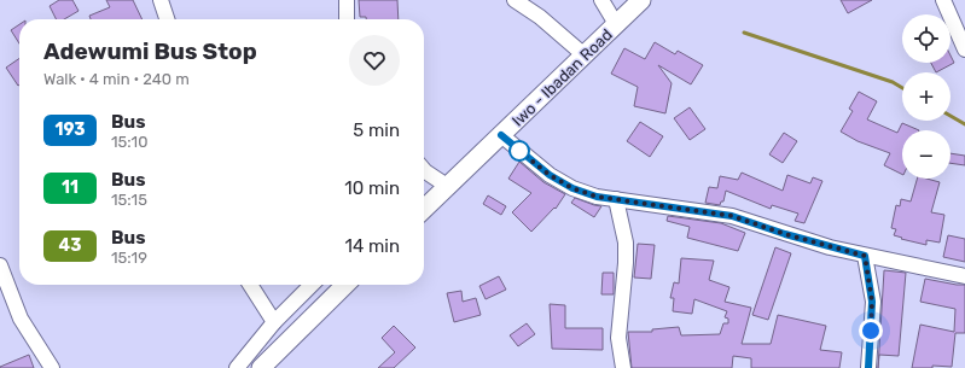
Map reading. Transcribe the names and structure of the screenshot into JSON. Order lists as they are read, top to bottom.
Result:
{
  "streets": {
    "main road": ["Iwo - Ibadan Road"]
  },
  "lines": ["bus line 193"],
  "page": {
    "map_buttons": ["+", "−"],
    "heading": ["Adewumi Bus Stop", "Walk · 4 min · 240 m"],
    "list": [
      {
        "mark": "193",
        "name": "Bus",
        "note": "15:10",
        "value": "5 min"
      },
      {
        "mark": "11",
        "name": "Bus",
        "note": "15:15",
        "value": "10 min"
      },
      {
        "mark": "43",
        "name": "Bus",
        "note": "15:19",
        "value": "14 min"
      }
    ]
  }
}
